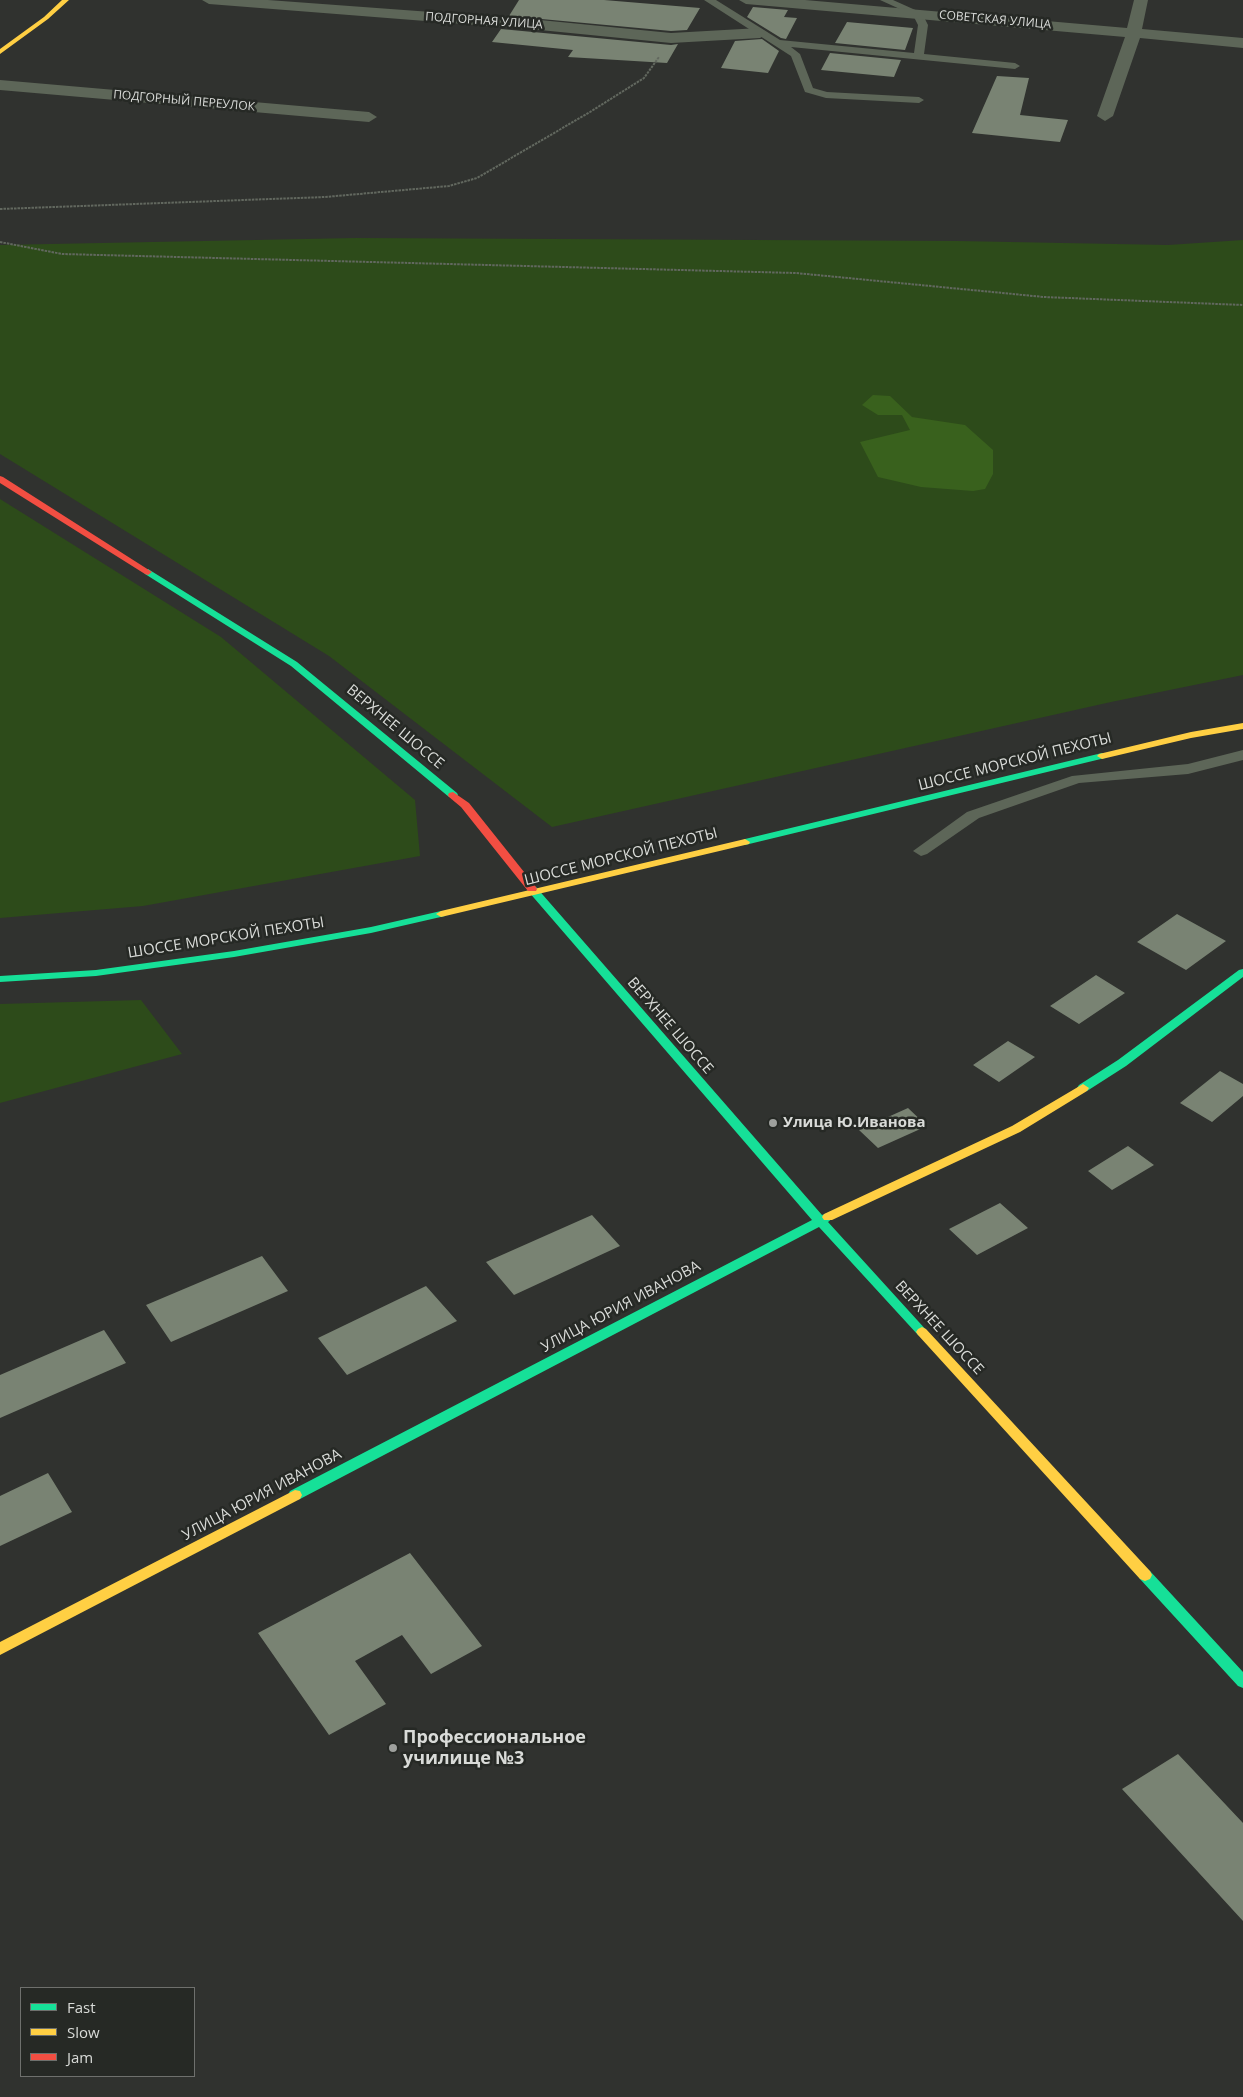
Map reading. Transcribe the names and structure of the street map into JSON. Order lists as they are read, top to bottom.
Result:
{
  "streets": {
    "street": [
      "СОВЕТСКАЯ УЛИЦА",
      "ПОДГОРНАЯ УЛИЦА",
      "ПОДГОРНЫЙ ПЕРЕУЛОК",
      "ВЕРХНЕЕ ШОССЕ",
      "ШОССЕ МОРСКОЙ ПЕХОТЫ",
      "УЛИЦА ЮРИЯ ИВАНОВА"
    ]
  },
  "crossings": [
    ["ВЕРХНЕЕ ШОССЕ", "ШОССЕ МОРСКОЙ ПЕХОТЫ"],
    ["ВЕРХНЕЕ ШОССЕ", "УЛИЦА ЮРИЯ ИВАНОВА"]
  ],
  "places": ["Улица Ю.Иванова", "Профессиональное училище №3"],
  "legend": ["Fast", "Slow", "Jam"]
}
